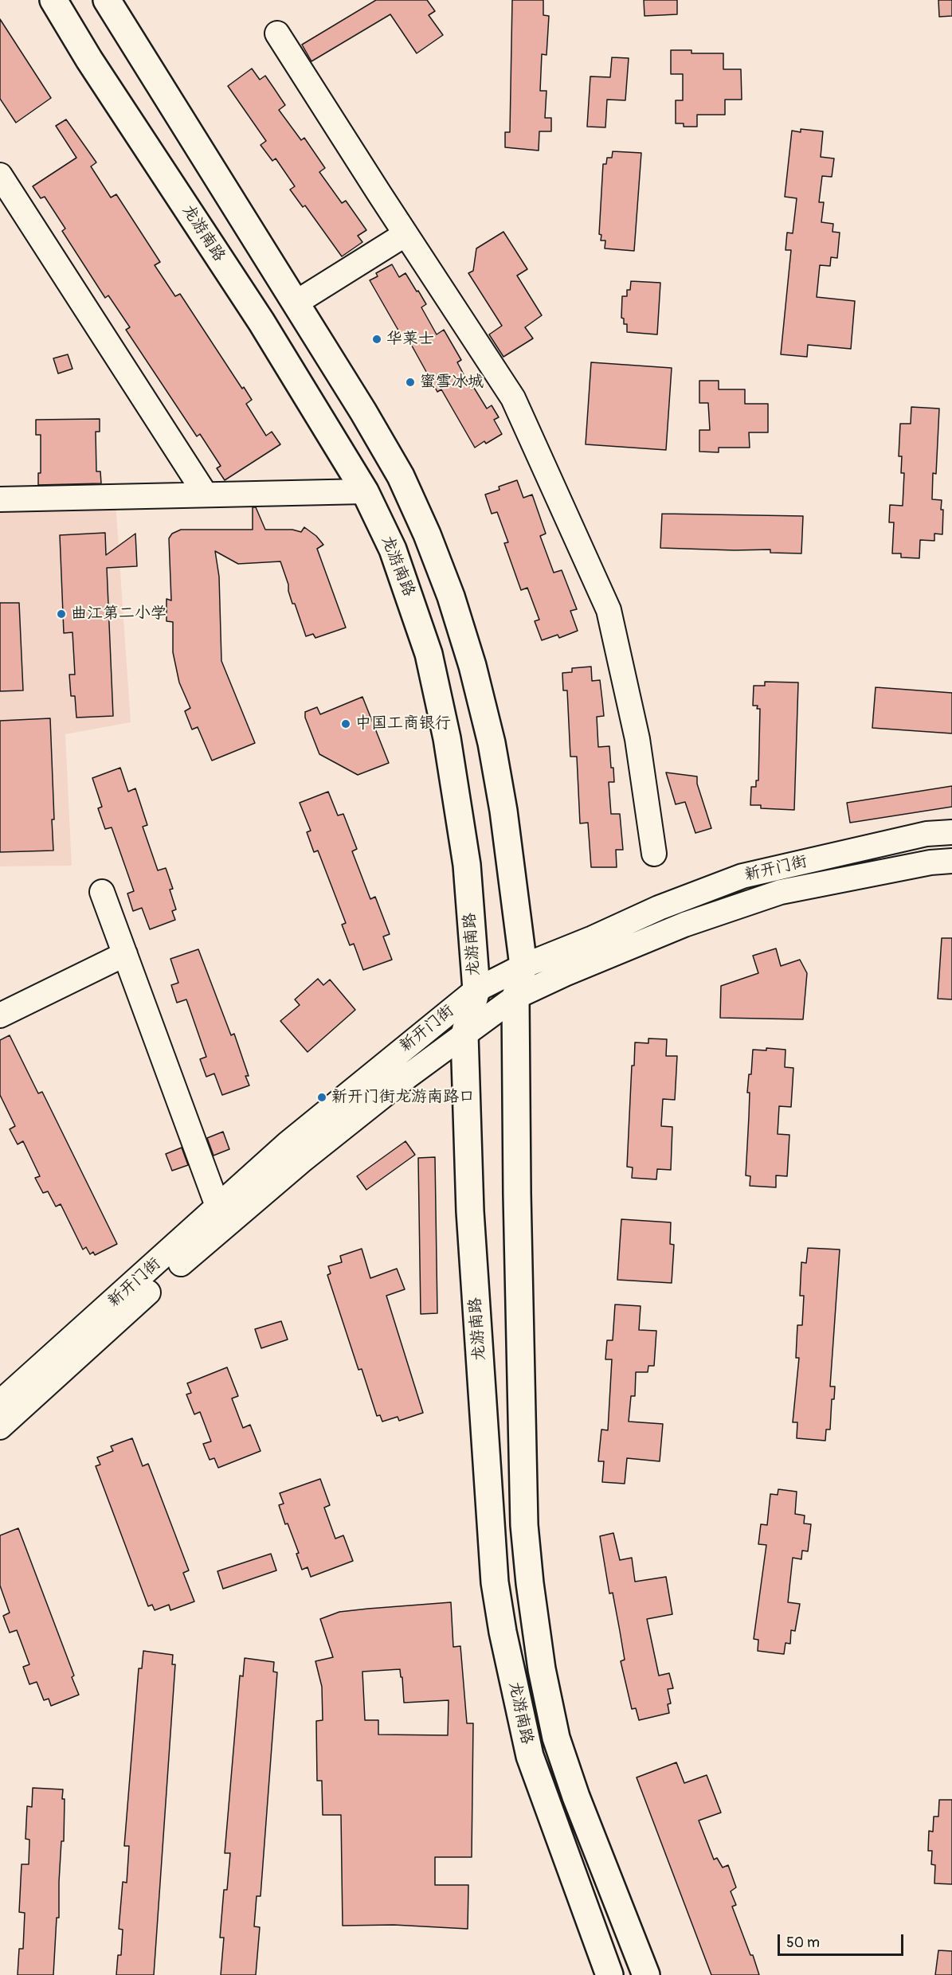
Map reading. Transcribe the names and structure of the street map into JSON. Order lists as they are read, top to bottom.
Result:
{
  "streets": {
    "main road": ["龙游南路"],
    "street": ["新开门街"]
  },
  "crossings": [
    ["龙游南路", "新开门街"]
  ],
  "places": [
    "华莱士",
    "蜜雪冰城",
    "曲江第二小学",
    "中国工商银行",
    "新开门街龙游南路口"
  ],
  "scale_bar": "50 m"
}
